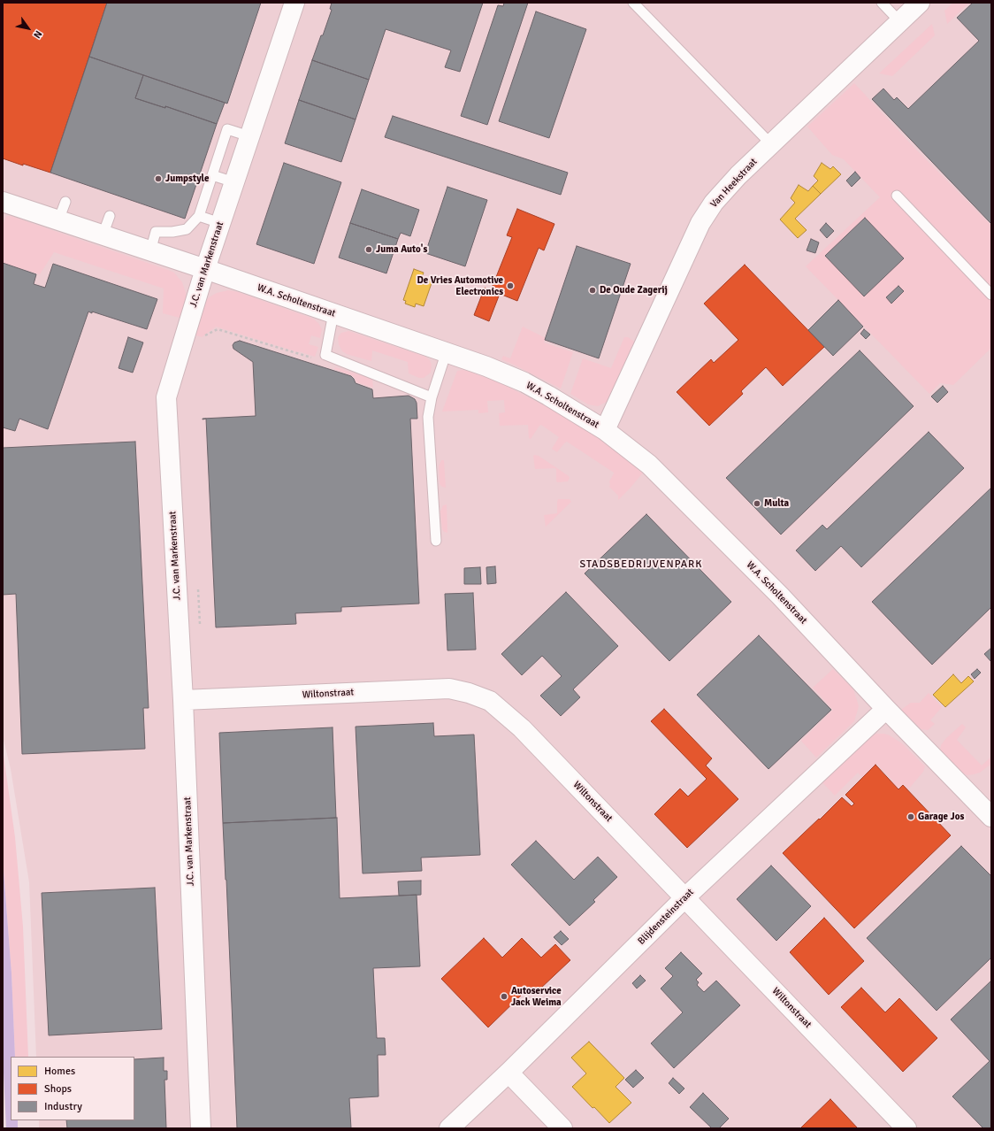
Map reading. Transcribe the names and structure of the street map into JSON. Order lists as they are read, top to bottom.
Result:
{
  "streets": {
    "street": [
      "Van Heekstraat",
      "J.C. van Markenstraat",
      "W.A. Scholtenstraat",
      "Wiltonstraat",
      "Blijdensteinstraat"
    ]
  },
  "crossings": [
    ["Van Heekstraat", "W.A. Scholtenstraat"],
    ["J.C. van Markenstraat", "W.A. Scholtenstraat"],
    ["J.C. van Markenstraat", "Wiltonstraat"],
    ["W.A. Scholtenstraat", "Blijdensteinstraat"],
    ["Wiltonstraat", "Blijdensteinstraat"]
  ],
  "districts": ["STADSBEDRIJVENPARK"],
  "places": [
    "Jumpstyle",
    "Juma Auto's",
    "De Vries Automotive Electronics",
    "De Oude Zagerij",
    "Multa",
    "Garage Jos",
    "Autoservice Jack Weima"
  ],
  "legend": ["Homes", "Shops", "Industry"],
  "north": "bottom right"
}
